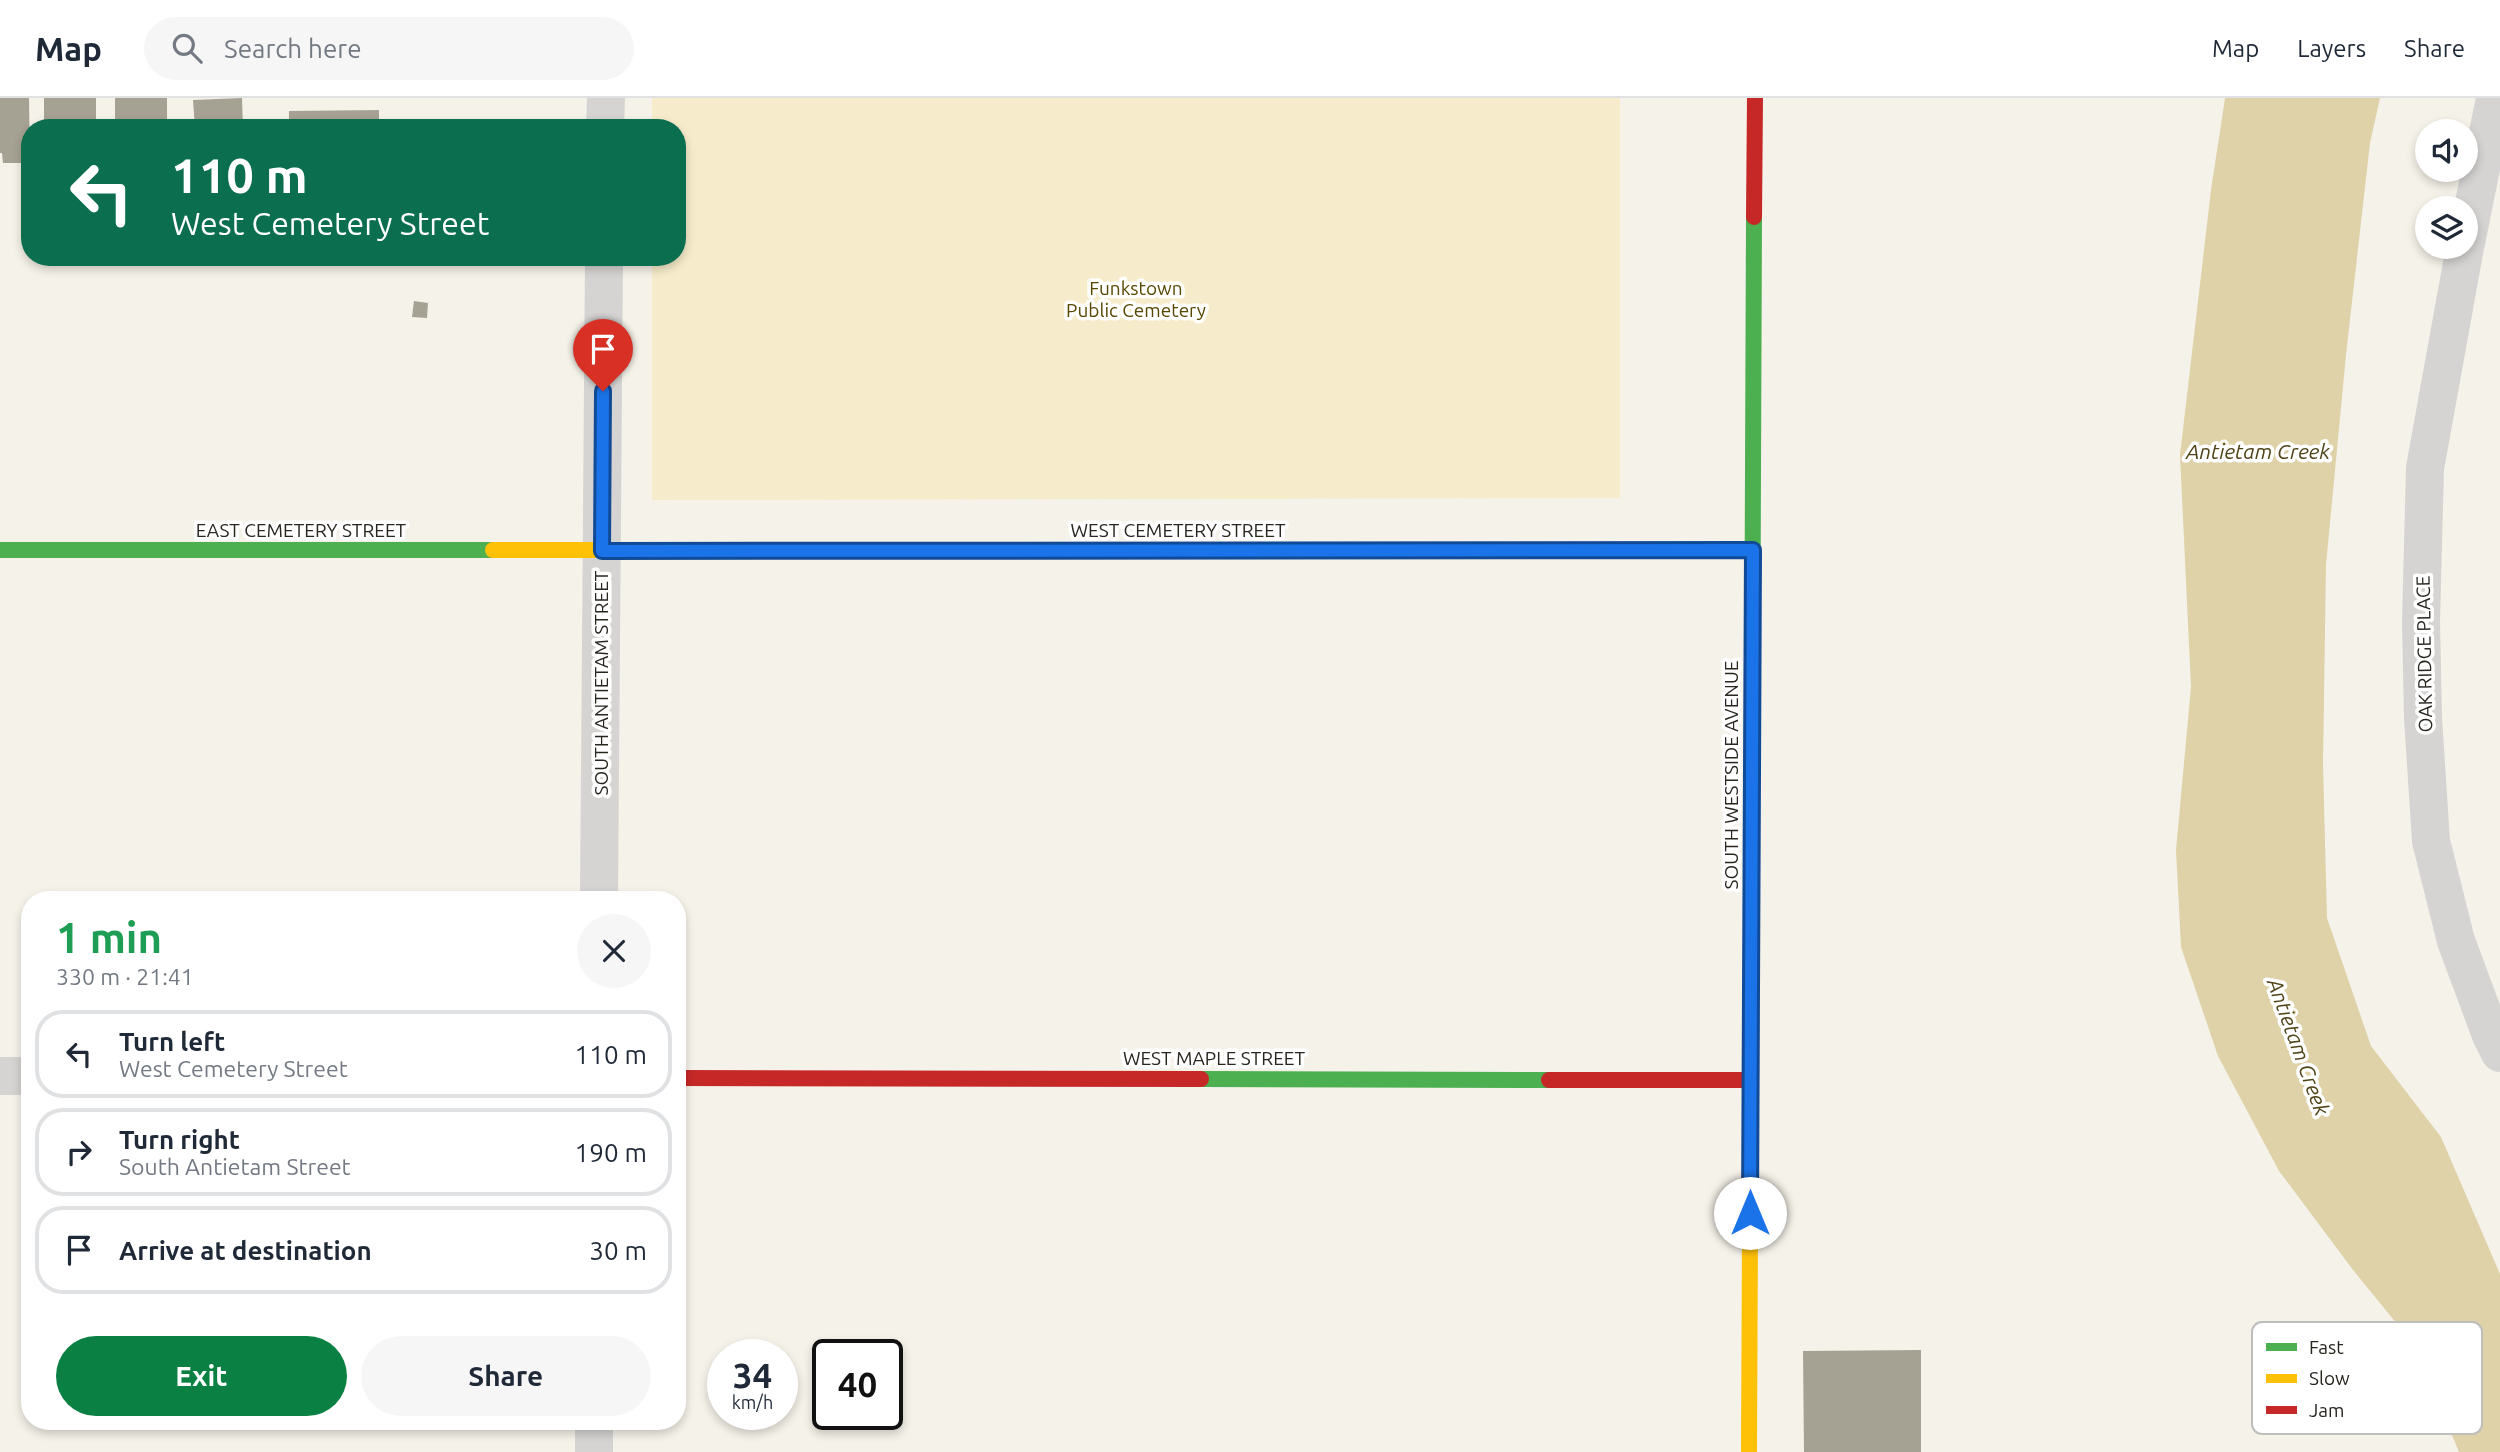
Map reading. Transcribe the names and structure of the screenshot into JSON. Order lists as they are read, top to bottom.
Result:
{
  "streets": {
    "street": [
      "EAST CEMETERY STREET",
      "WEST CEMETERY STREET",
      "OAK RIDGE PLACE",
      "SOUTH ANTIETAM STREET",
      "SOUTH WESTSIDE AVENUE",
      "WEST MAPLE STREET"
    ]
  },
  "crossings": [
    ["EAST CEMETERY STREET", "WEST CEMETERY STREET"],
    ["EAST CEMETERY STREET", "SOUTH ANTIETAM STREET"],
    ["WEST CEMETERY STREET", "SOUTH ANTIETAM STREET"],
    ["WEST CEMETERY STREET", "SOUTH WESTSIDE AVENUE"],
    ["SOUTH WESTSIDE AVENUE", "WEST MAPLE STREET"]
  ],
  "water": ["Antietam Creek"],
  "parks": ["Funkstown Public Cemetery"],
  "legend": ["Fast", "Slow", "Jam"],
  "page": {
    "header": "Map",
    "search": "Search here",
    "nav": ["Map", "Layers", "Share"],
    "turn": ["110 m", "West Cemetery Street"],
    "heading": ["1 min", "330 m · 21:41"],
    "list": [
      {
        "name": "Turn left",
        "note": "West Cemetery Street",
        "value": "110 m"
      },
      {
        "name": "Turn right",
        "note": "South Antietam Street",
        "value": "190 m"
      },
      {
        "name": "Arrive at destination",
        "value": "30 m"
      }
    ],
    "buttons": ["Exit", "Share"],
    "speed": "34 km/h",
    "limit": "40"
  }
}
